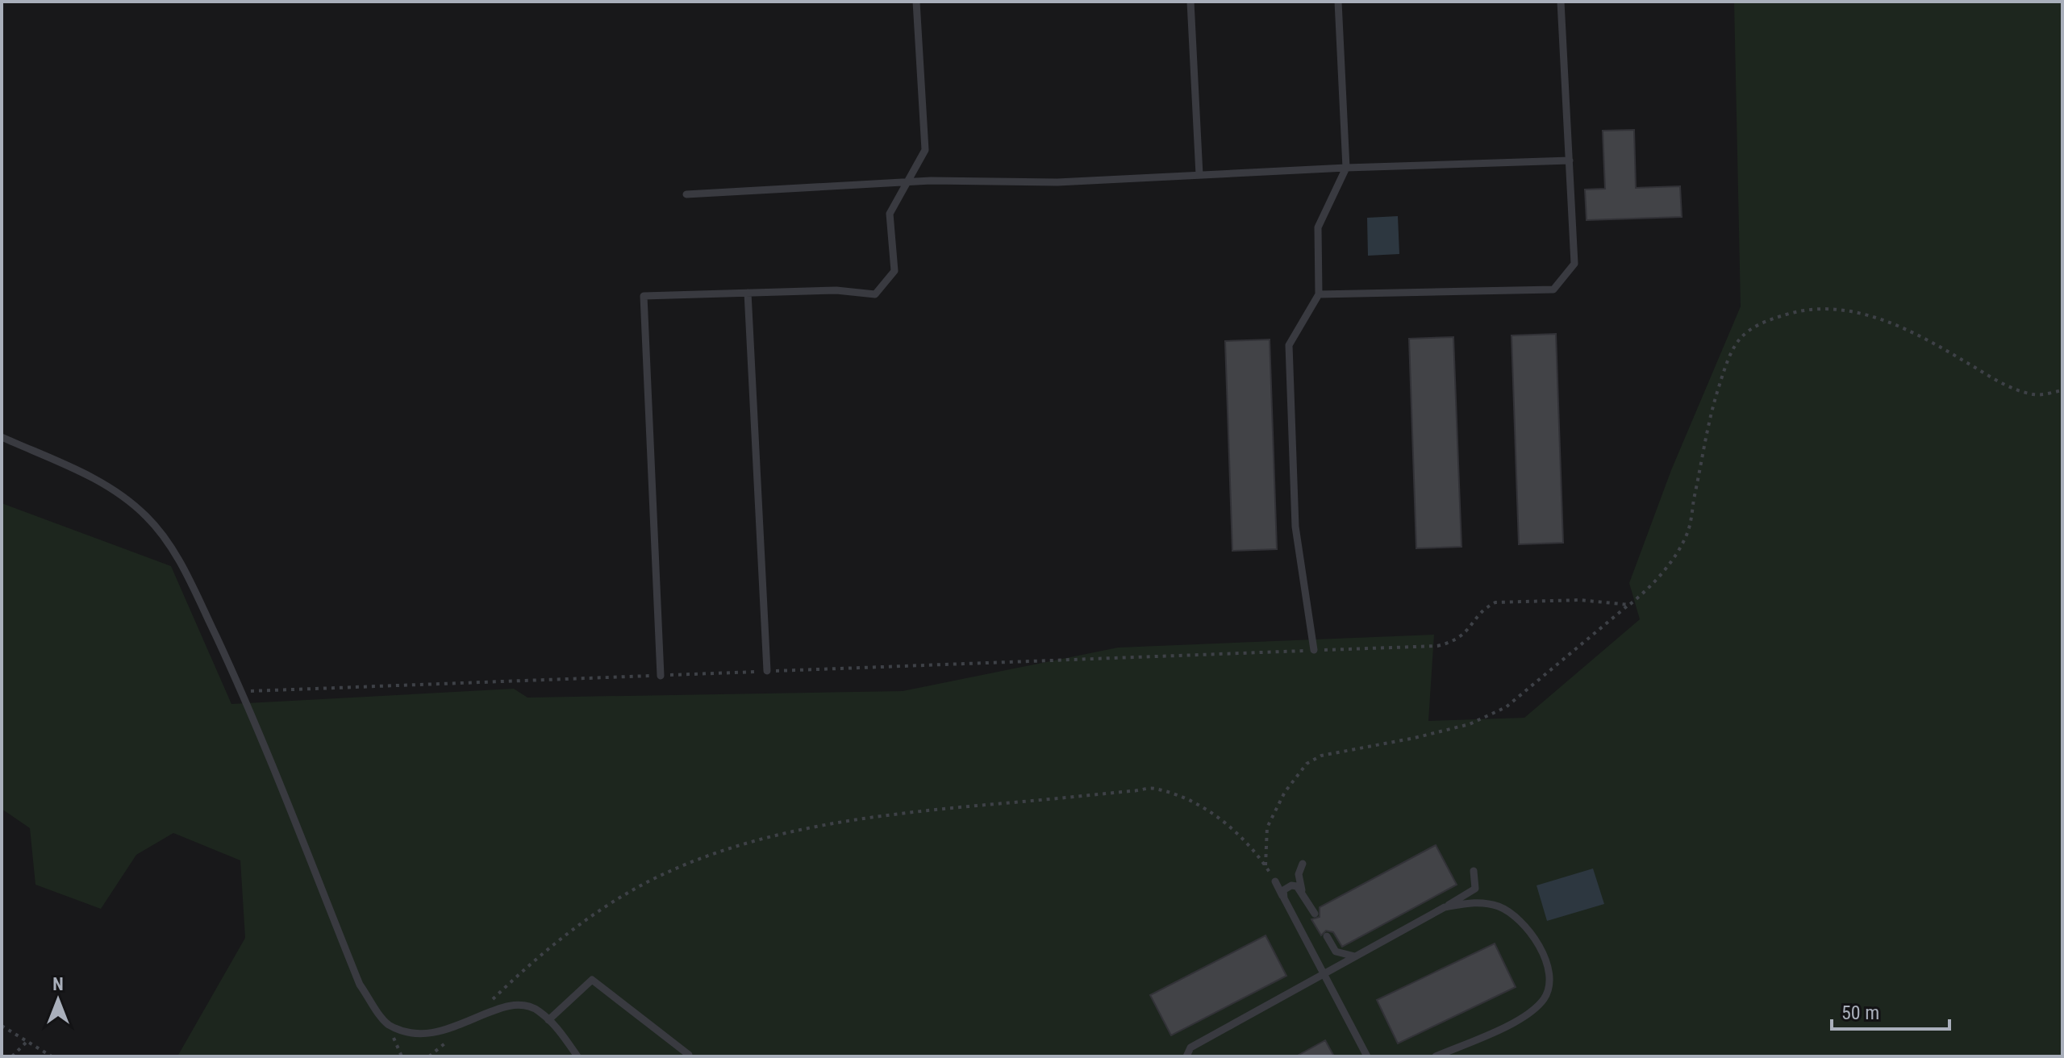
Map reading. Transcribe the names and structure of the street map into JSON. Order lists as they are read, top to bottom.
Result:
{
  "scale_bar": "50 m",
  "north": "top"
}
